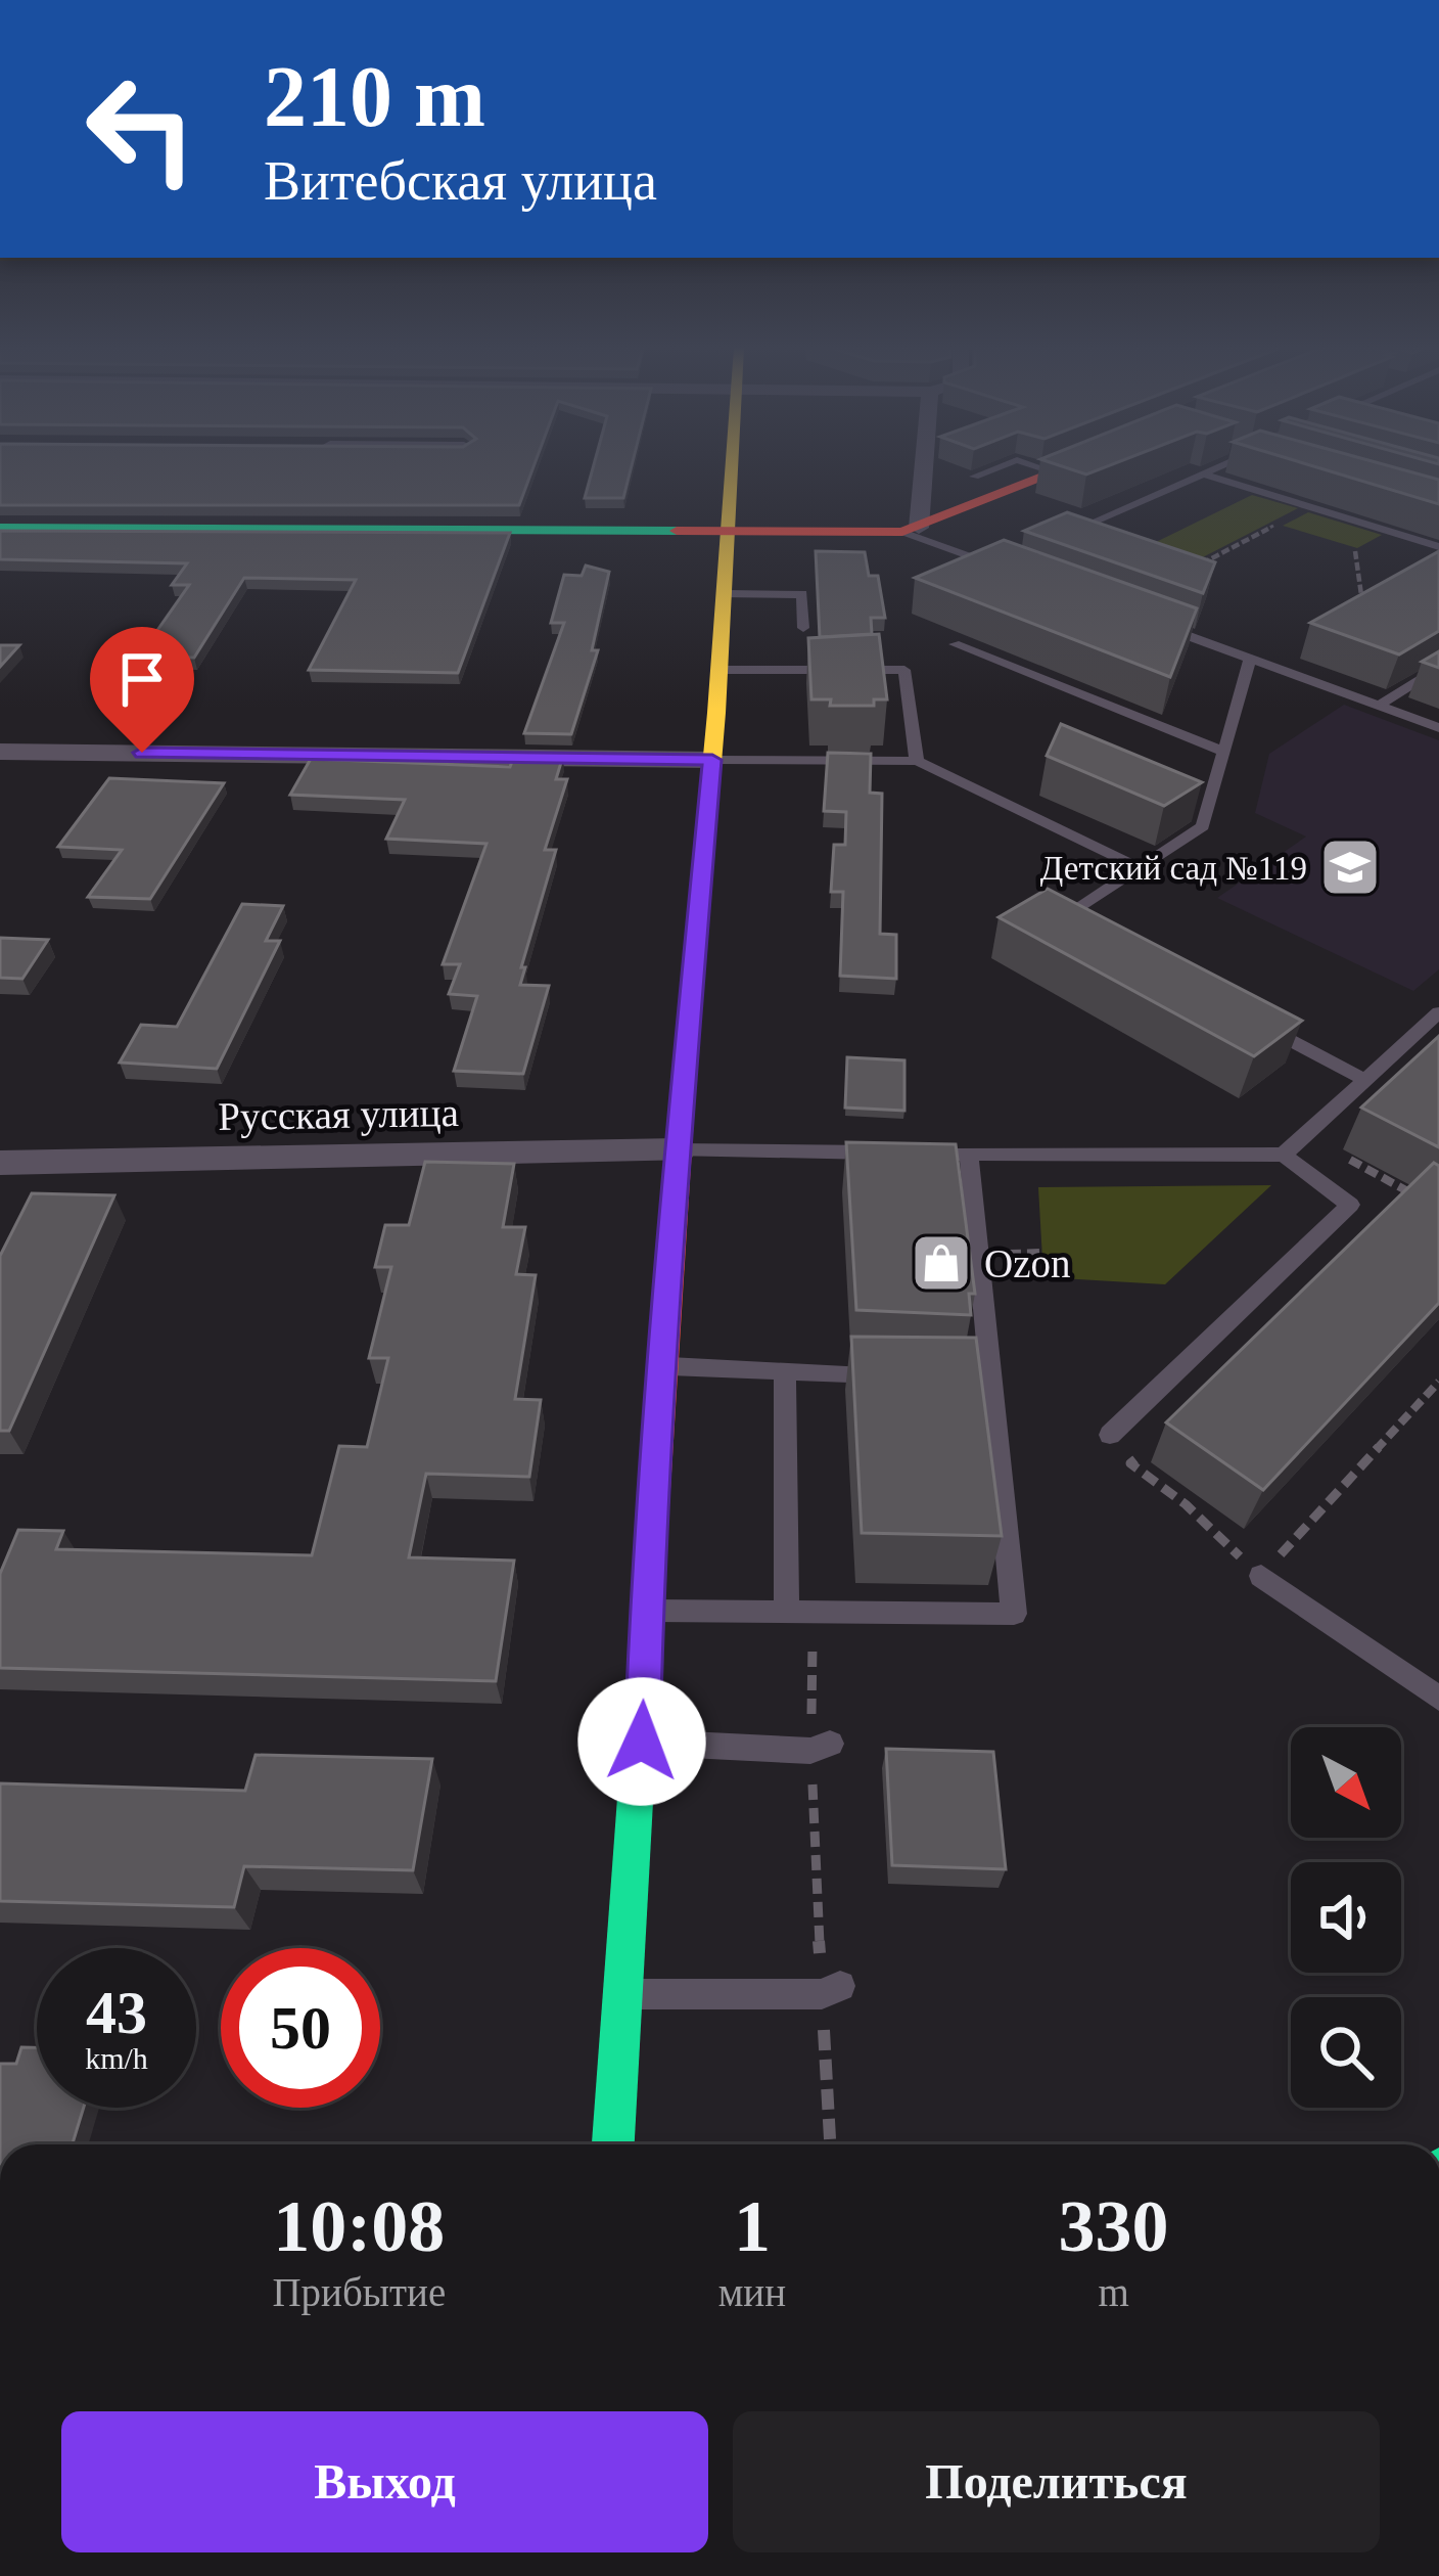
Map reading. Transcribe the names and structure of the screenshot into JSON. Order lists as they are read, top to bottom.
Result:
{
  "streets": {
    "street": ["Русская улица"]
  },
  "places": {
    "school or university": ["Детский сад №119"],
    "shop": ["Ozon"]
  },
  "north": "bottom right",
  "page": {
    "turn": ["210 m", "Витебская улица"],
    "speed": "43 km/h",
    "limit": "50",
    "eta": [
      "10:08",
      "Прибытие",
      "1",
      "мин",
      "330",
      "m"
    ],
    "buttons": ["Выход", "Поделиться"]
  }
}
